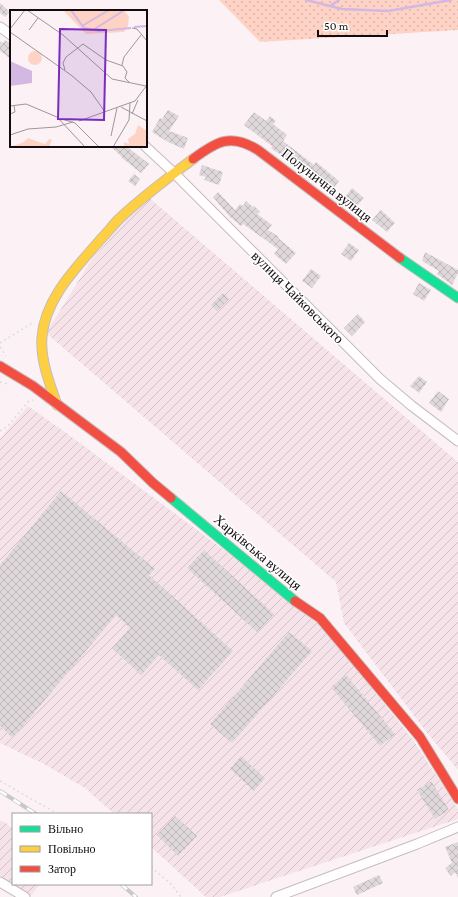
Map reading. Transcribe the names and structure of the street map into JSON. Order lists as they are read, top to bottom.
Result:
{
  "streets": {
    "street": ["Полунична вулиця", "вулиця Чайковського", "Харківська вулиця"]
  },
  "crossings": [
    ["Полунична вулиця", "вулиця Чайковського"],
    ["Полунична вулиця", "Харківська вулиця"]
  ],
  "legend": ["Вільно", "Повільно", "Затор"],
  "scale_bar": "50 m"
}
